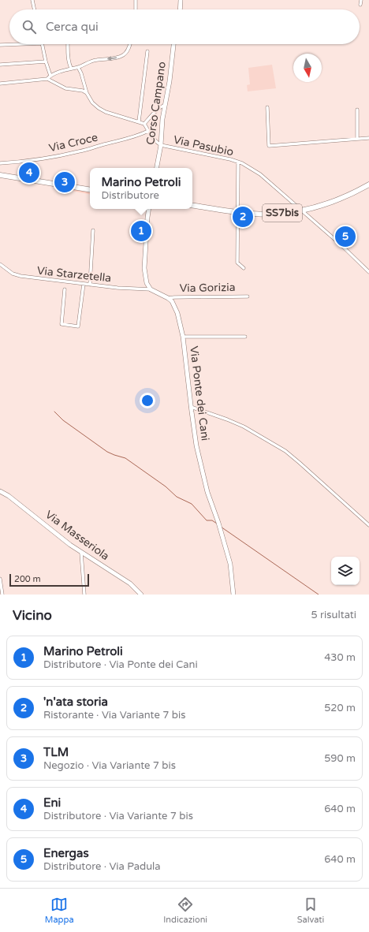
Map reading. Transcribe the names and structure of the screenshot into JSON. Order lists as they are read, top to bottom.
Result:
{
  "streets": {
    "main road": ["SS7bis"],
    "street": [
      "Corso Campano",
      "Via Croce",
      "Via Pasubio",
      "Via Starzetella",
      "Via Gorizia",
      "Via Ponte dei Cani",
      "Via Masseriola"
    ]
  },
  "crossings": [
    ["Corso Campano", "Via Pasubio"],
    ["Via Pasubio", "SS7bis"],
    ["Via Starzetella", "Via Ponte dei Cani"],
    ["Via Gorizia", "Via Ponte dei Cani"]
  ],
  "scale_bar": "200 m",
  "north": "bottom",
  "page": {
    "search": "Cerca qui",
    "pins": [
      "4",
      "3",
      "2",
      "1",
      "5"
    ],
    "popup": ["Marino Petroli", "Distributore"],
    "scale": "200 m",
    "heading": ["Vicino", "5 risultati"],
    "list": [
      {
        "mark": "1",
        "name": "Marino Petroli",
        "note": "Distributore · Via Ponte dei Cani",
        "value": "430 m"
      },
      {
        "mark": "2",
        "name": "'n'ata storia",
        "note": "Ristorante · Via Variante 7 bis",
        "value": "520 m"
      },
      {
        "mark": "3",
        "name": "TLM",
        "note": "Negozio · Via Variante 7 bis",
        "value": "590 m"
      },
      {
        "mark": "4",
        "name": "Eni",
        "note": "Distributore · Via Variante 7 bis",
        "value": "640 m"
      },
      {
        "mark": "5",
        "name": "Energas",
        "note": "Distributore · Via Padula",
        "value": "640 m"
      }
    ],
    "nav": ["Mappa", "Indicazioni", "Salvati"]
  }
}
